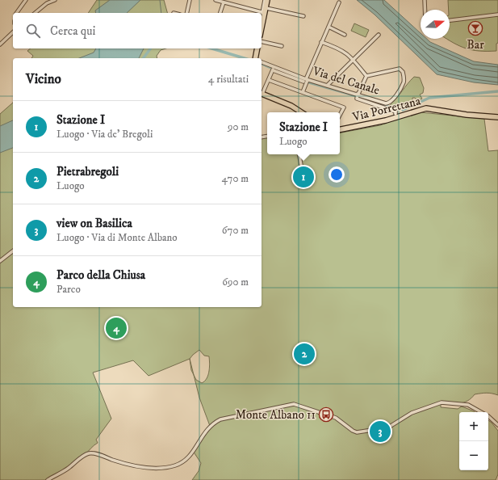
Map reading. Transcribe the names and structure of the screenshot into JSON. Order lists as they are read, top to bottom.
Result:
{
  "streets": {
    "main road": ["Via Porrettana"],
    "street": ["Via del Canale"]
  },
  "places": {
    "bar": ["Bar"],
    "bus stop": ["Monte Albano 11"]
  },
  "north": "right",
  "page": {
    "search": "Cerca qui",
    "heading": ["Vicino", "4 risultati"],
    "list": [
      {
        "mark": "1",
        "name": "Stazione I",
        "note": "Luogo · Via de' Bregoli",
        "value": "90 m"
      },
      {
        "mark": "2",
        "name": "Pietrabregoli",
        "note": "Luogo",
        "value": "470 m"
      },
      {
        "mark": "3",
        "name": "view on Basilica",
        "note": "Luogo · Via di Monte Albano",
        "value": "670 m"
      },
      {
        "mark": "4",
        "name": "Parco della Chiusa",
        "note": "Parco",
        "value": "690 m"
      }
    ],
    "popup": ["Stazione I", "Luogo"],
    "pins": [
      "1",
      "4",
      "2",
      "3"
    ],
    "map_buttons": ["+", "−"]
  }
}
